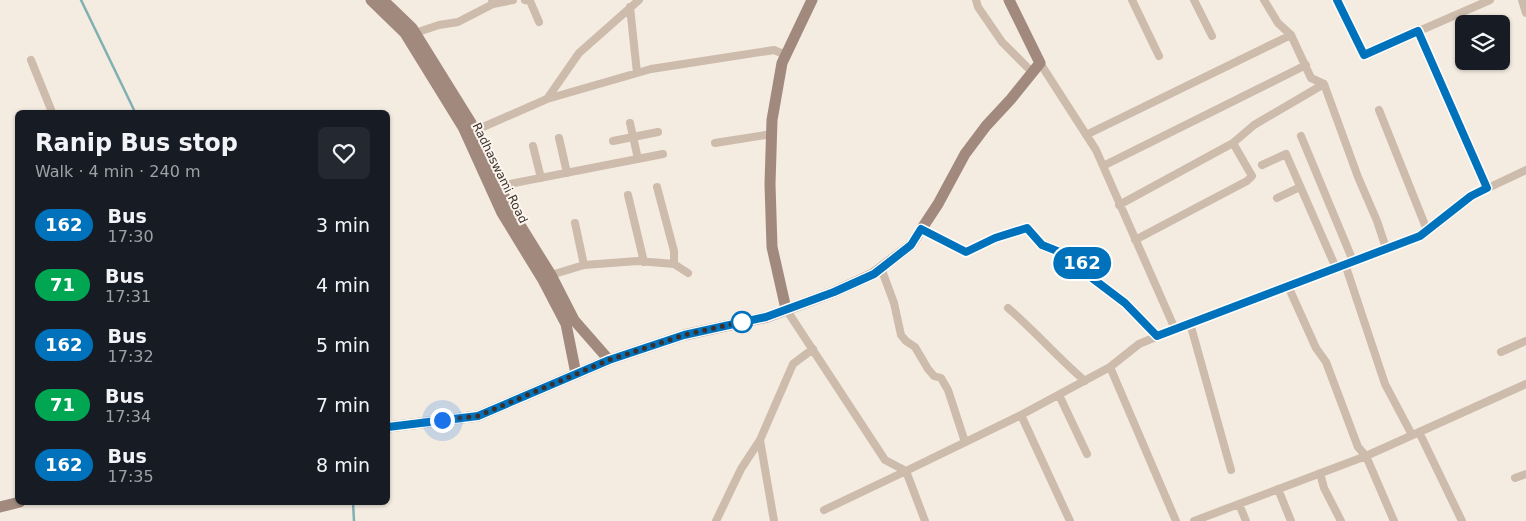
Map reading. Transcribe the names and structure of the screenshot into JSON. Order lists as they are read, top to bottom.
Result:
{
  "streets": {
    "street": ["Radhaswami Road"]
  },
  "lines": ["bus line 162"],
  "page": {
    "on_map": "162",
    "heading": ["Ranip Bus stop", "Walk · 4 min · 240 m"],
    "list": [
      {
        "mark": "162",
        "name": "Bus",
        "note": "17:30",
        "value": "3 min"
      },
      {
        "mark": "71",
        "name": "Bus",
        "note": "17:31",
        "value": "4 min"
      },
      {
        "mark": "162",
        "name": "Bus",
        "note": "17:32",
        "value": "5 min"
      },
      {
        "mark": "71",
        "name": "Bus",
        "note": "17:34",
        "value": "7 min"
      },
      {
        "mark": "162",
        "name": "Bus",
        "note": "17:35",
        "value": "8 min"
      }
    ]
  }
}
